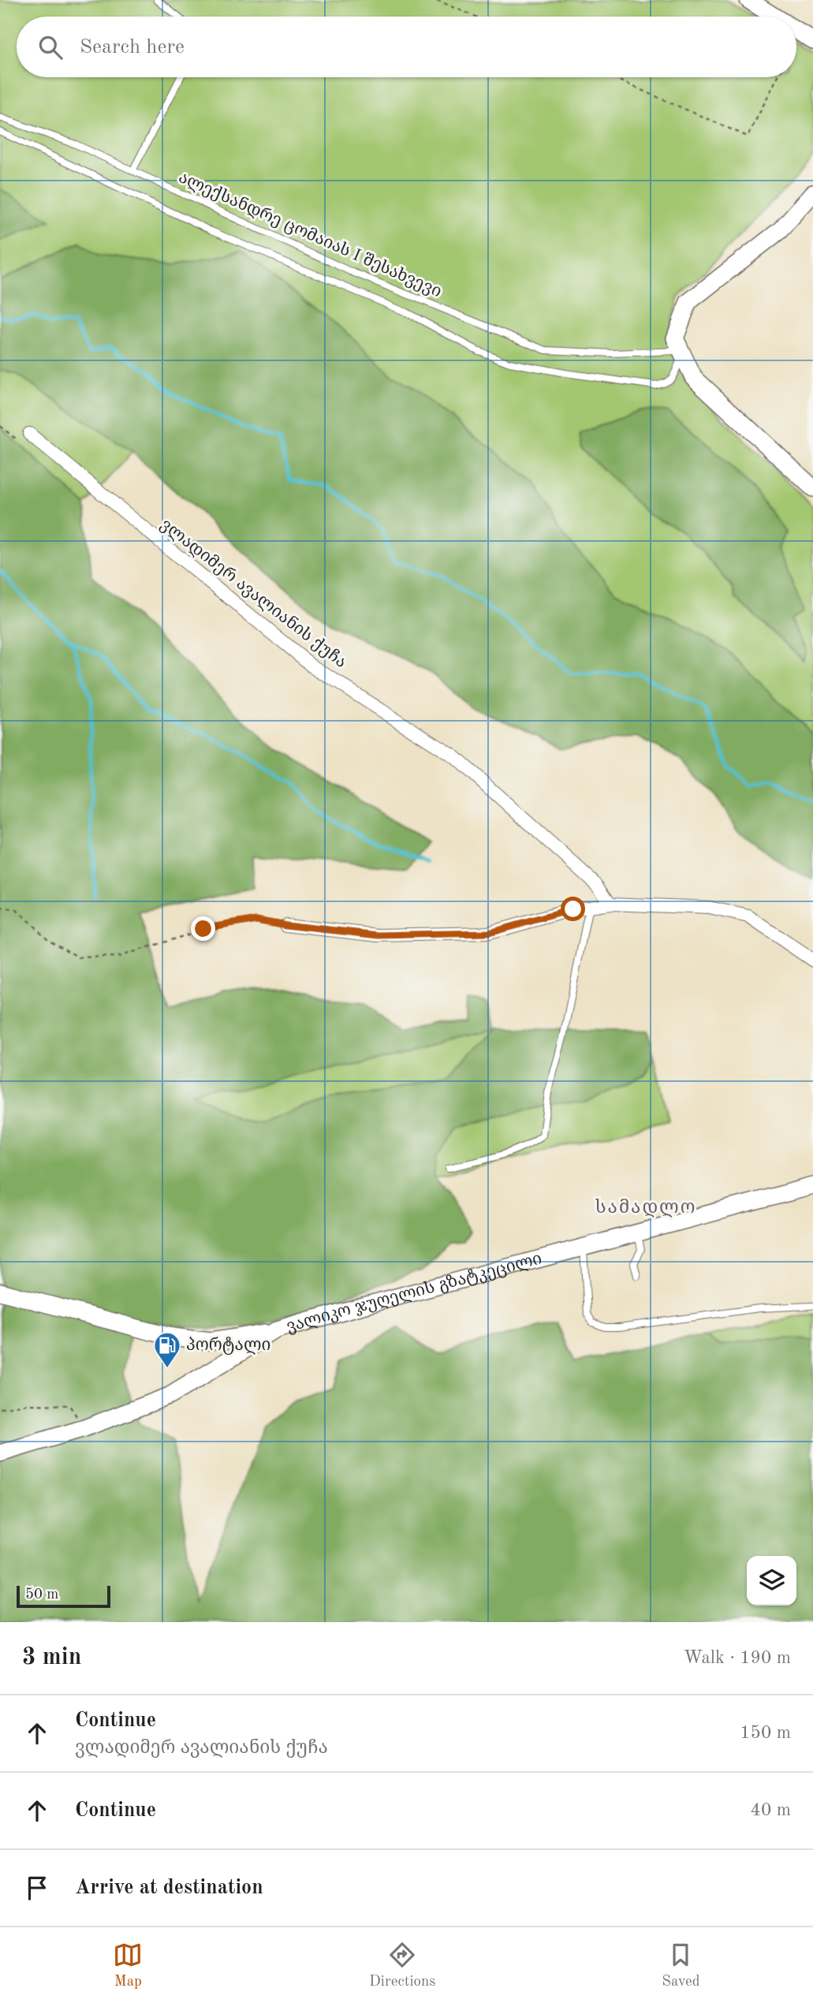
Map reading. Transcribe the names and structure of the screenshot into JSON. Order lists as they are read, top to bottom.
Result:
{
  "streets": {
    "main road": ["ვალიკო ჯუღელის გზატკეცილი"],
    "street": ["ვლადიმერ ავალიანის ქუჩა"],
    "lane": ["ალექსანდრე ცომაიას I შესახვევი"]
  },
  "districts": ["სამადლო"],
  "places": {
    "fuel station": ["პორტალი"]
  },
  "scale_bar": "50 m",
  "page": {
    "search": "Search here",
    "scale": "50 m",
    "heading": ["3 min", "Walk · 190 m"],
    "list": [
      ["Continue", "ვლადიმერ ავალიანის ქუჩა", "150 m"],
      ["Continue", "40 m"],
      "Arrive at destination"
    ],
    "nav": ["Map", "Directions", "Saved"]
  }
}
